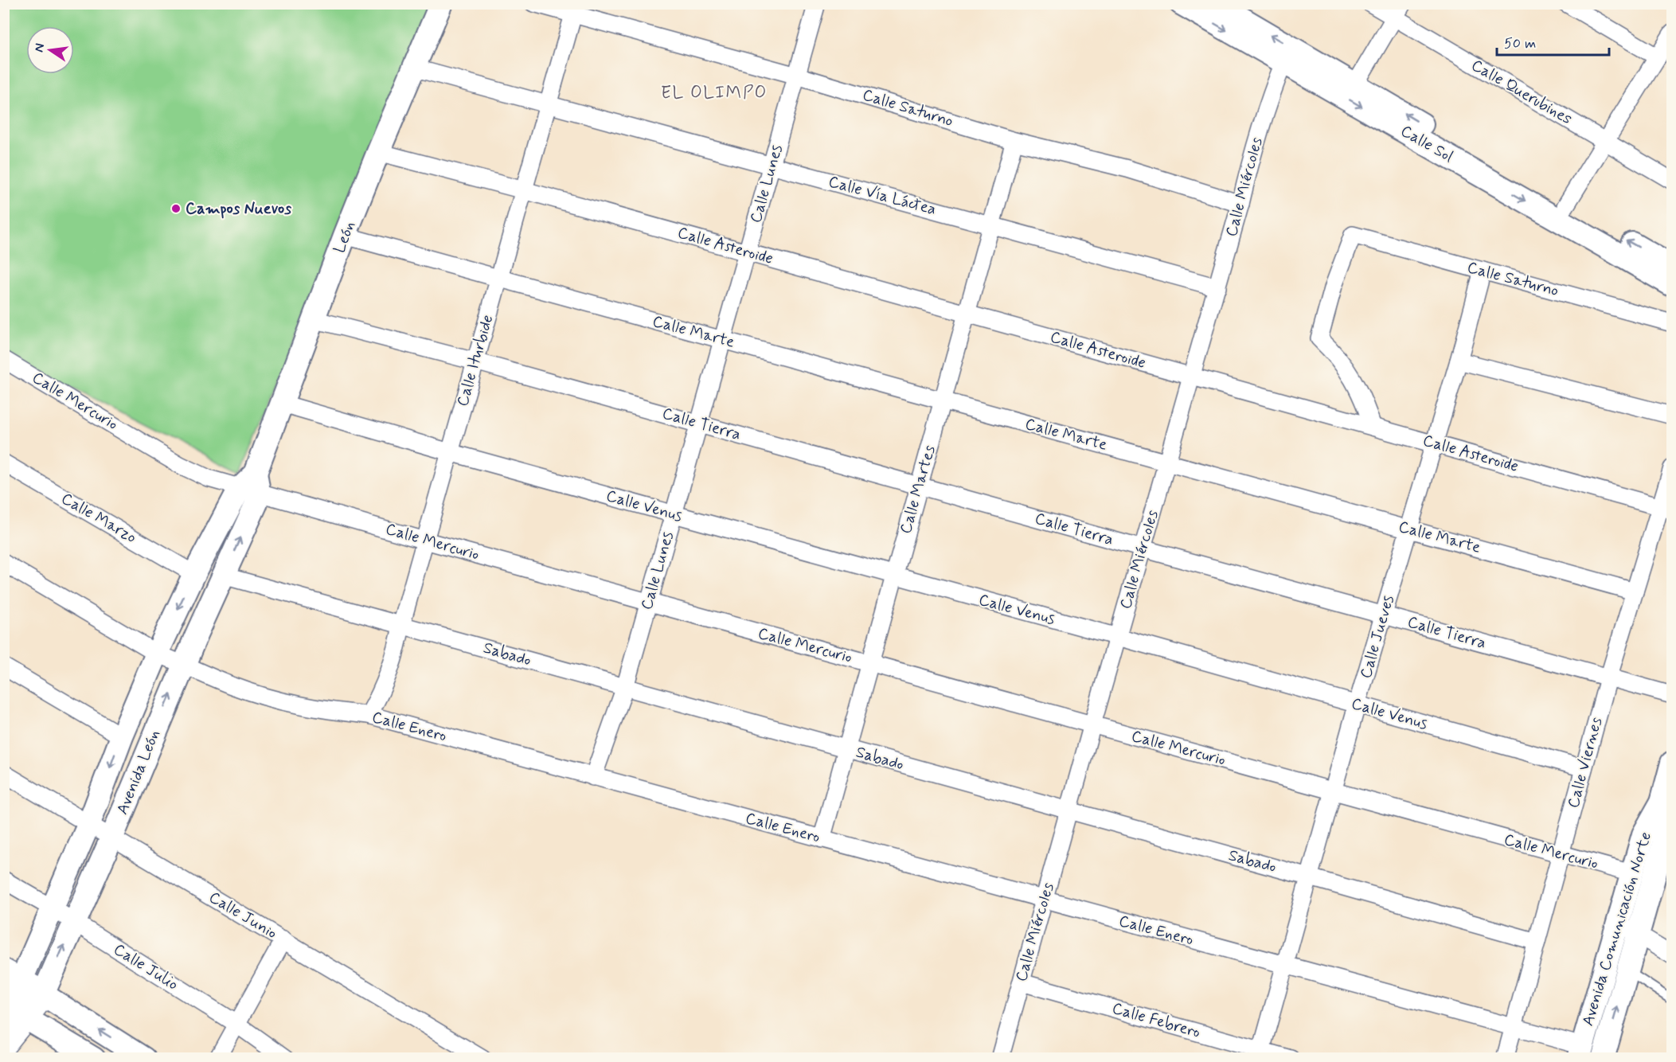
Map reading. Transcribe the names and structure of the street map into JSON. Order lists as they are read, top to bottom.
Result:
{
  "streets": {
    "main road": ["Avenida León"],
    "street": [
      "Calle Querubines",
      "Calle Saturno",
      "Calle Sol",
      "Calle Lunes",
      "Calle Miércoles",
      "Calle Vía Láctea",
      "León",
      "Calle Asteroide",
      "Calle Marte",
      "Calle Iturbide",
      "Calle Mercurio",
      "Calle Tierra",
      "Calle Martes",
      "Calle Venus",
      "Calle Marzo",
      "Calle Jueves",
      "Sabado",
      "Calle Enero",
      "Calle Viernes",
      "Calle Junio",
      "Avenida Comunicación Norte",
      "Calle Julio",
      "Calle Febrero"
    ]
  },
  "crossings": [
    ["Calle Saturno", "Calle Lunes"],
    ["Calle Saturno", "Calle Miércoles"],
    ["Calle Saturno", "Calle Asteroide"],
    ["Calle Saturno", "Calle Iturbide"],
    ["Calle Saturno", "Calle Martes"],
    ["Calle Saturno", "Calle Jueves"],
    ["Calle Sol", "Calle Miércoles"],
    ["Calle Lunes", "Calle Vía Láctea"],
    ["Calle Lunes", "Calle Asteroide"],
    ["Calle Lunes", "Calle Marte"],
    ["Calle Lunes", "Calle Mercurio"],
    ["Calle Lunes", "Calle Tierra"],
    ["Calle Lunes", "Calle Venus"],
    ["Calle Lunes", "Sabado"],
    ["Calle Lunes", "Calle Enero"],
    ["Calle Miércoles", "Calle Vía Láctea"],
    ["Calle Miércoles", "Calle Asteroide"],
    ["Calle Miércoles", "Calle Marte"],
    ["Calle Miércoles", "Calle Mercurio"],
    ["Calle Miércoles", "Calle Tierra"],
    ["Calle Miércoles", "Calle Venus"],
    ["Calle Miércoles", "Sabado"],
    ["Calle Miércoles", "Calle Enero"],
    ["Calle Miércoles", "Calle Febrero"],
    ["Calle Vía Láctea", "León"],
    ["Calle Vía Láctea", "Calle Iturbide"],
    ["Calle Vía Láctea", "Calle Martes"],
    ["León", "Calle Asteroide"],
    ["León", "Calle Marte"],
    ["León", "Calle Mercurio"],
    ["León", "Calle Tierra"],
    ["León", "Calle Venus"],
    ["León", "Avenida León"],
    ["Calle Asteroide", "Calle Iturbide"],
    ["Calle Asteroide", "Calle Martes"],
    ["Calle Asteroide", "Calle Jueves"],
    ["Calle Asteroide", "Calle Viernes"],
    ["Calle Marte", "Calle Iturbide"],
    ["Calle Marte", "Calle Martes"],
    ["Calle Marte", "Calle Jueves"],
    ["Calle Marte", "Calle Viernes"],
    ["Calle Iturbide", "Calle Mercurio"],
    ["Calle Iturbide", "Calle Tierra"],
    ["Calle Iturbide", "Calle Venus"],
    ["Calle Iturbide", "Sabado"],
    ["Calle Iturbide", "Calle Enero"],
    ["Calle Mercurio", "Calle Martes"],
    ["Calle Mercurio", "Calle Jueves"],
    ["Calle Mercurio", "Calle Viernes"],
    ["Calle Mercurio", "Avenida León"],
    ["Calle Mercurio", "Avenida Comunicación Norte"],
    ["Calle Tierra", "Calle Martes"],
    ["Calle Tierra", "Calle Jueves"],
    ["Calle Tierra", "Calle Viernes"],
    ["Calle Martes", "Calle Venus"],
    ["Calle Martes", "Sabado"],
    ["Calle Martes", "Calle Enero"],
    ["Calle Venus", "Calle Jueves"],
    ["Calle Venus", "Calle Viernes"],
    ["Calle Marzo", "Avenida León"],
    ["Calle Jueves", "Sabado"],
    ["Calle Jueves", "Calle Enero"],
    ["Calle Jueves", "Calle Febrero"],
    ["Sabado", "Calle Viernes"],
    ["Sabado", "Avenida León"],
    ["Calle Enero", "Calle Viernes"],
    ["Calle Enero", "Avenida León"],
    ["Calle Enero", "Avenida Comunicación Norte"],
    ["Avenida León", "Calle Junio"],
    ["Avenida León", "Calle Julio"]
  ],
  "districts": ["EL OLIMPO"],
  "places": ["Campos Nuevos"],
  "scale_bar": "50 m",
  "north": "left"
}
